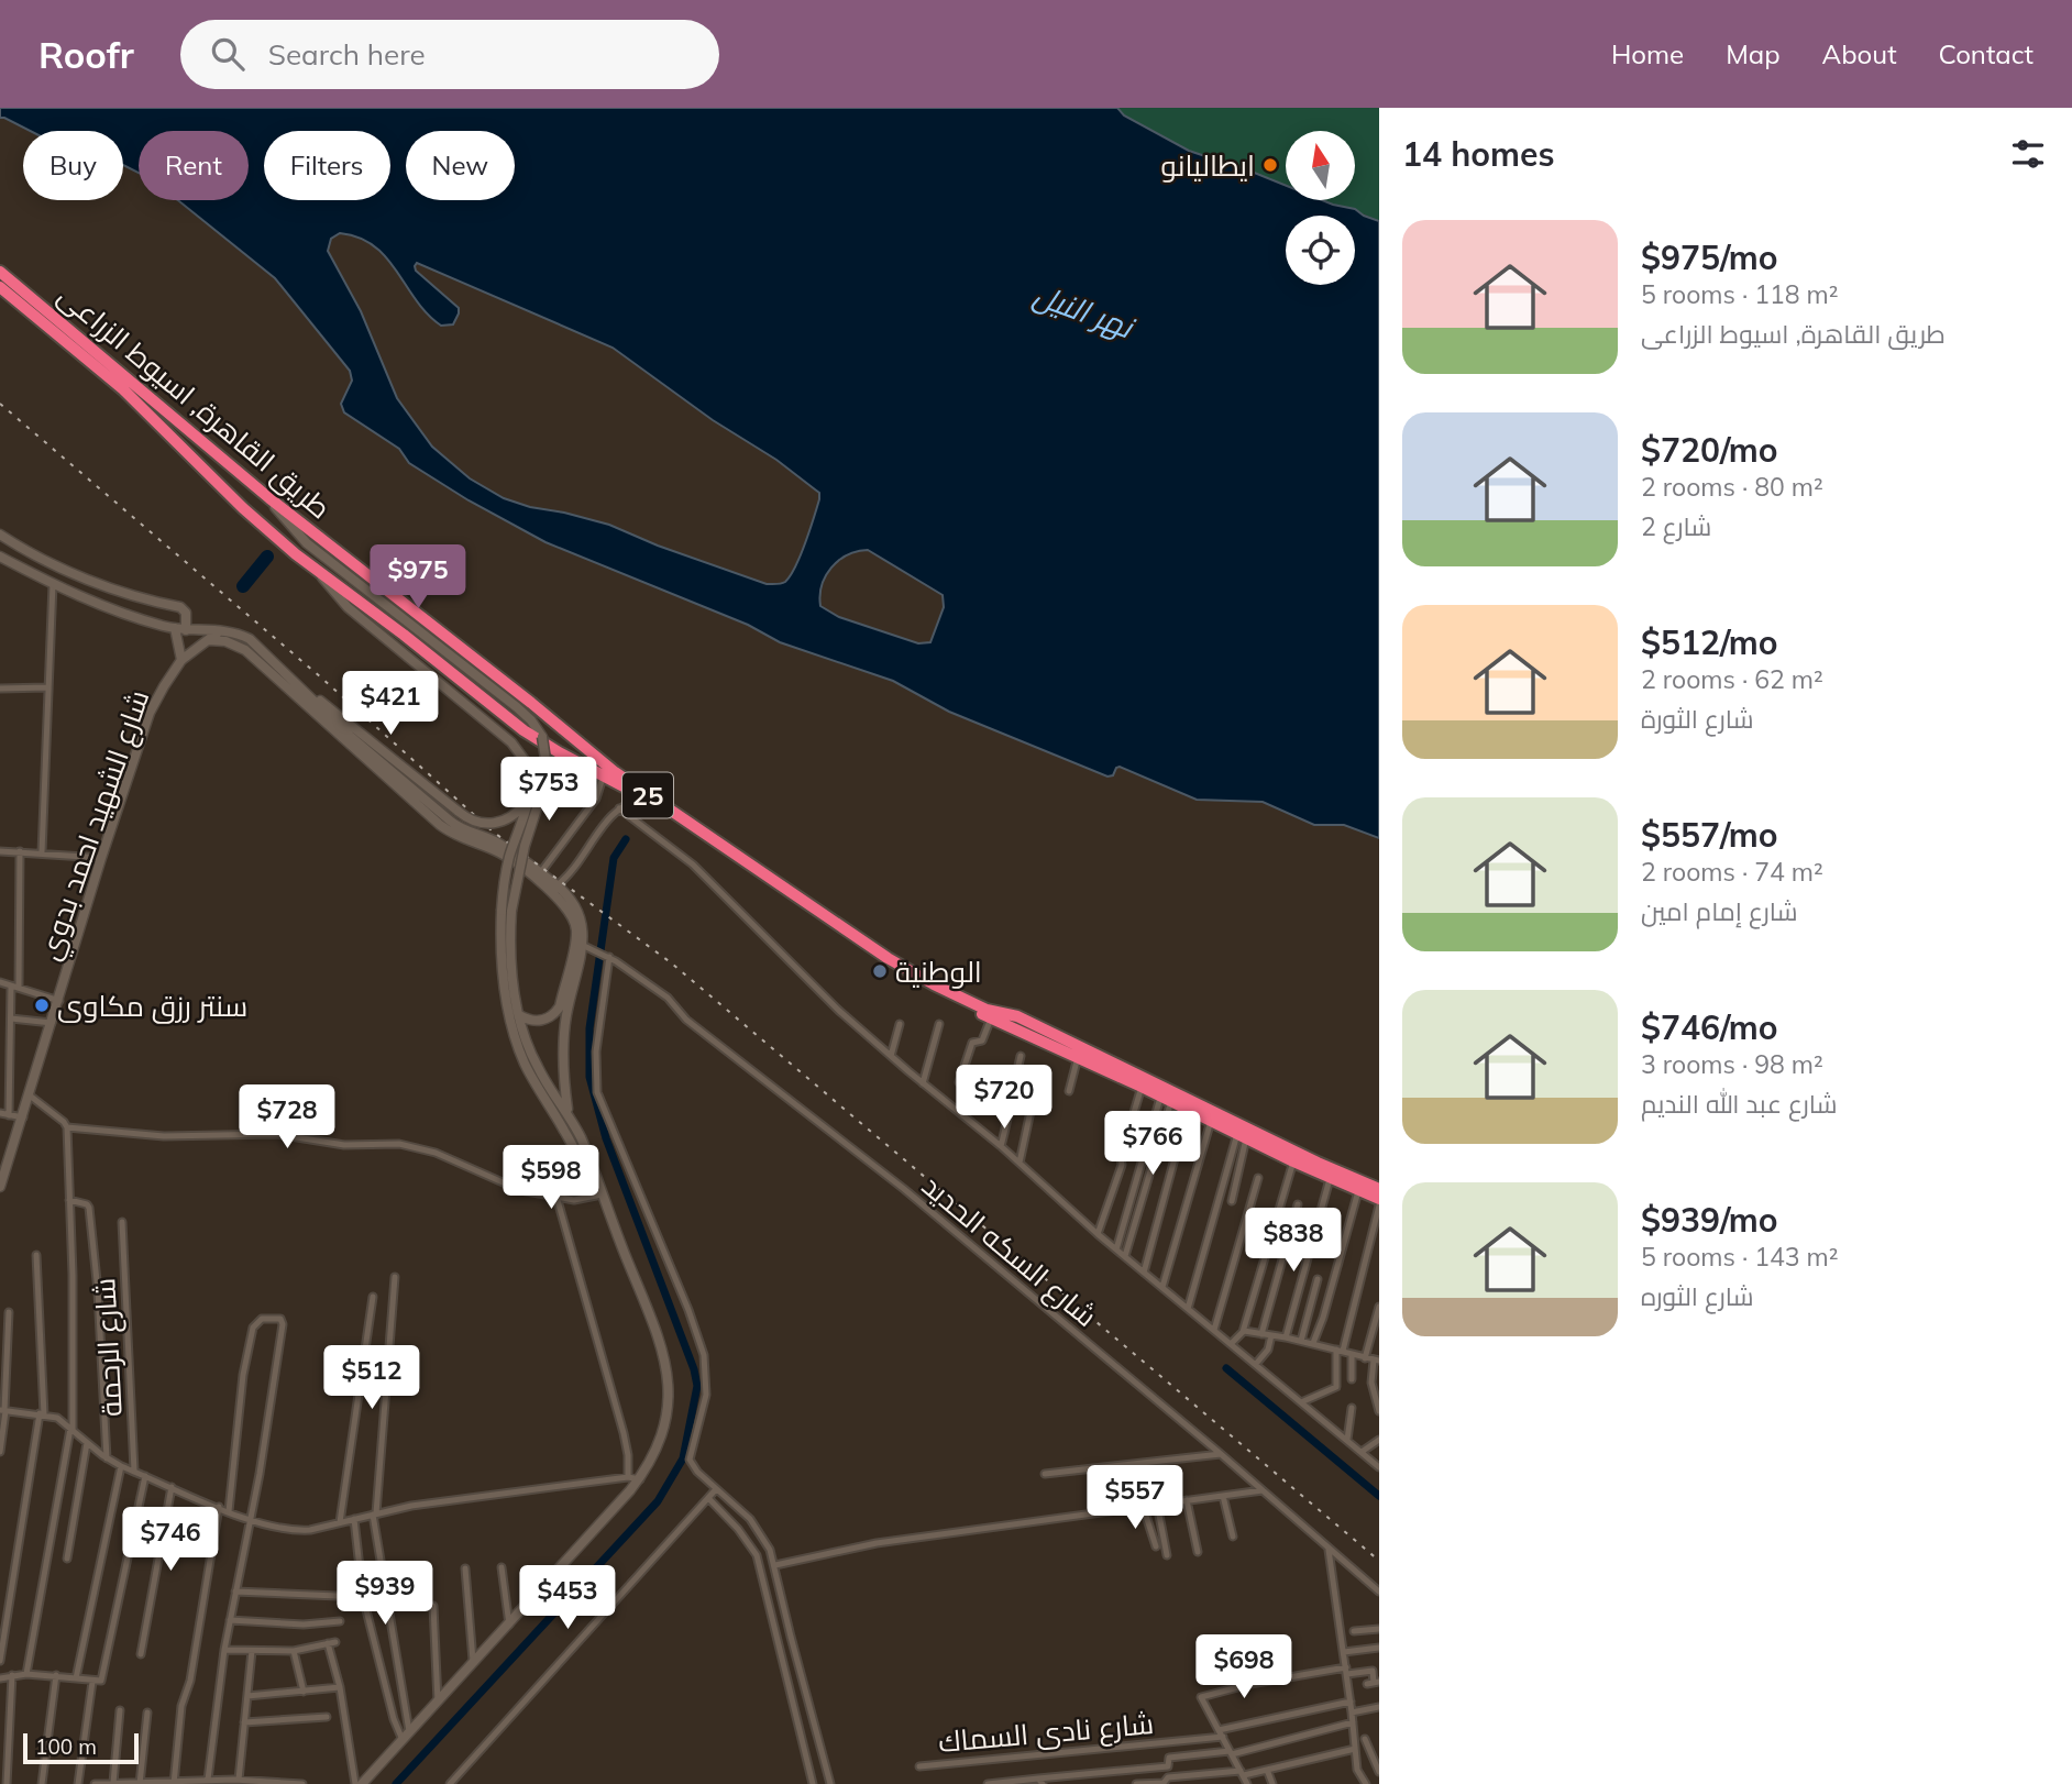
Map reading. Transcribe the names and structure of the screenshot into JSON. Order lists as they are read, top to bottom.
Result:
{
  "streets": {
    "highway": ["طريق القاهرة, اسيوط الزراعى", "25"],
    "main road": ["شارع الشهيد احمد بدوي"],
    "street": ["شارع السكه الحديد", "شارع الرحمة", "شارع نادى السماك"]
  },
  "water": ["نهر النيل"],
  "places": ["ايطاليانو", "الوطنية", "سنتر رزق مكاوى"],
  "scale_bar": "100 m",
  "north": "top",
  "page": {
    "header": "Roofr",
    "search": "Search here",
    "nav": [
      "Home",
      "Map",
      "About",
      "Contact"
    ],
    "heading": "14 homes",
    "chip": [
      "Buy",
      "Rent",
      "Filters",
      "New"
    ],
    "list": [
      {
        "name": "$975/mo",
        "note": "5 rooms · 118 m² · طريق القاهرة, اسيوط الزراعى"
      },
      {
        "name": "$720/mo",
        "note": "2 rooms · 80 m² · شارع 2"
      },
      {
        "name": "$512/mo",
        "note": "2 rooms · 62 m² · شارع الثورة"
      },
      {
        "name": "$557/mo",
        "note": "2 rooms · 74 m² · شارع إمام امين"
      },
      {
        "name": "$746/mo",
        "note": "3 rooms · 98 m² · شارع عبد الله النديم"
      },
      {
        "name": "$939/mo",
        "note": "5 rooms · 143 m² · شارع الثوره"
      }
    ],
    "price": [
      "$975",
      "$421",
      "$753",
      "$720",
      "$728",
      "$766",
      "$598",
      "$838",
      "$512",
      "$557",
      "$746",
      "$939",
      "$453",
      "$698"
    ],
    "scale": "100 m"
  }
}
